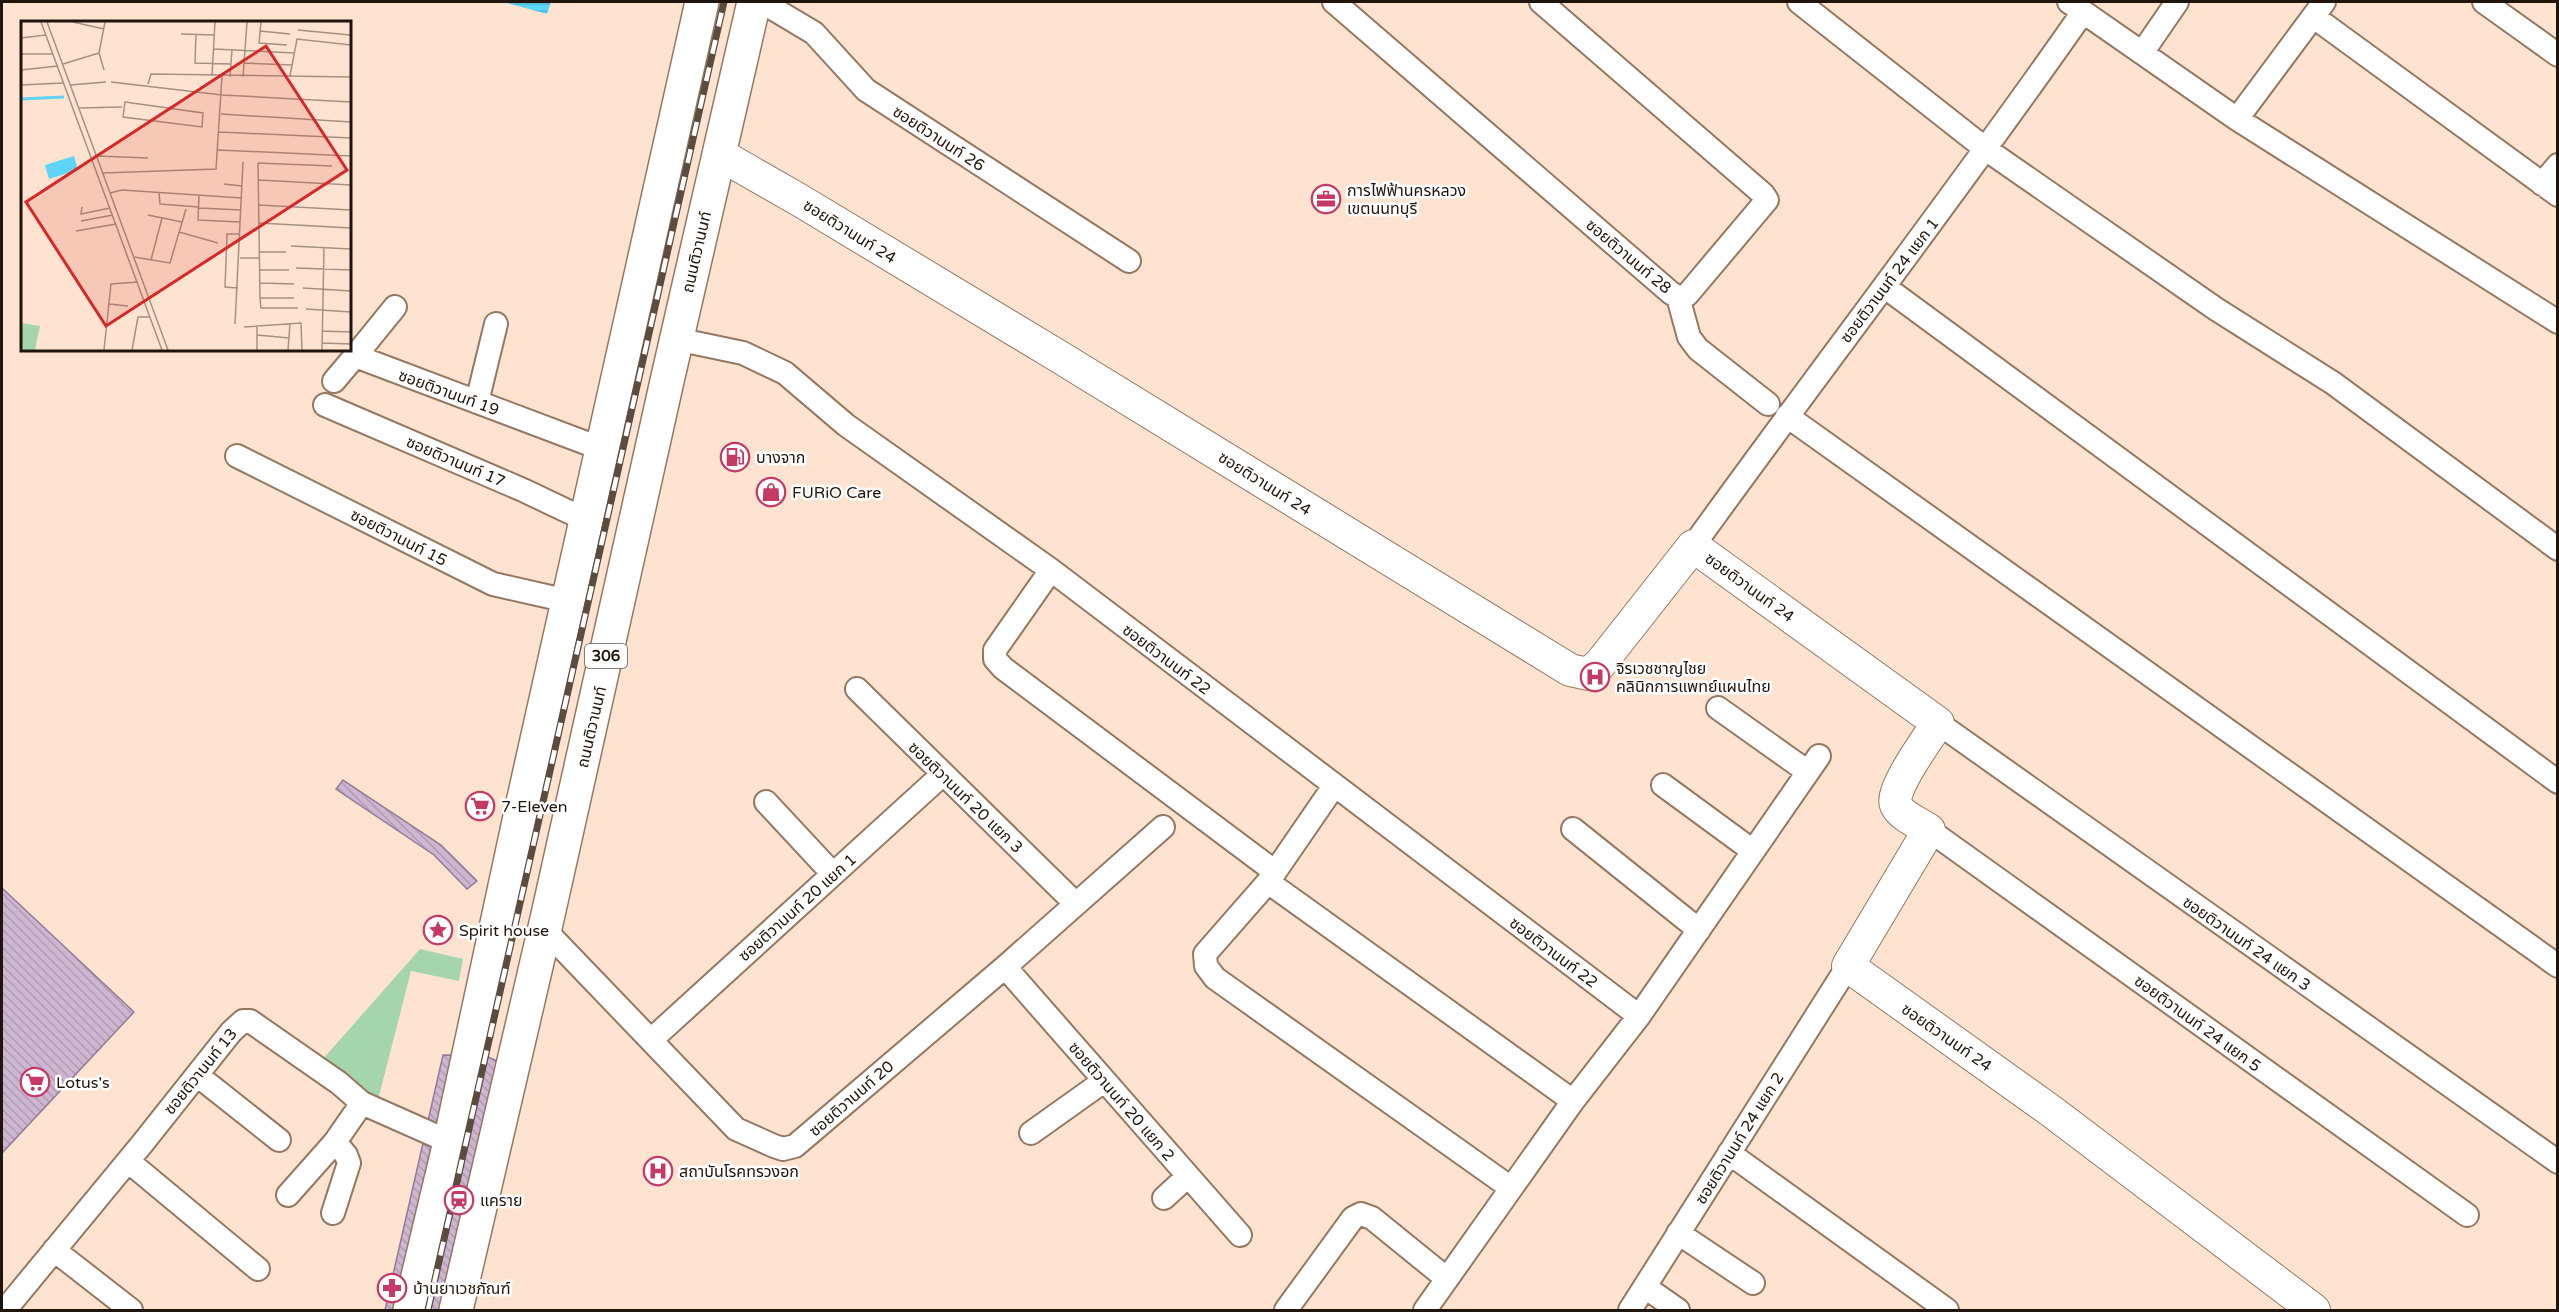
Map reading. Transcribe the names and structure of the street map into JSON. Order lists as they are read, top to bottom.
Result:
{
  "streets": {
    "main road": ["ถนนติวานนท์", "306"],
    "street": [
      "ซอยติวานนท์ 26",
      "ซอยติวานนท์ 24",
      "ซอยติวานนท์ 28",
      "ซอยติวานนท์ 24 แยก 1",
      "ซอยติวานนท์ 19",
      "ซอยติวานนท์ 17",
      "ซอยติวานนท์ 15",
      "ซอยติวานนท์ 22",
      "ซอยติวานนท์ 20 แยก 3",
      "ซอยติวานนท์ 20 แยก 1",
      "ซอยติวานนท์ 24 แยก 3",
      "ซอยติวานนท์ 24 แยก 5",
      "ซอยติวานนท์ 13",
      "ซอยติวานนท์ 20",
      "ซอยติวานนท์ 20 แยก 2",
      "ซอยติวานนท์ 24 แยก 2"
    ]
  },
  "crossings": [
    ["ซอยติวานนท์ 24", "ถนนติวานนท์"],
    ["ซอยติวานนท์ 24", "ซอยติวานนท์ 24 แยก 1"],
    ["ซอยติวานนท์ 24", "ซอยติวานนท์ 24 แยก 3"],
    ["ซอยติวานนท์ 24", "ซอยติวานนท์ 24 แยก 2"],
    ["ถนนติวานนท์", "ซอยติวานนท์ 22"],
    ["ถนนติวานนท์", "ซอยติวานนท์ 20"],
    ["ซอยติวานนท์ 20 แยก 3", "ซอยติวานนท์ 20 แยก 1"],
    ["ซอยติวานนท์ 20 แยก 3", "ซอยติวานนท์ 20"],
    ["ซอยติวานนท์ 20 แยก 1", "ซอยติวานนท์ 20"],
    ["ซอยติวานนท์ 20", "ซอยติวานนท์ 20 แยก 2"]
  ],
  "places": {
    "office": ["การไฟฟ้านครหลวง เขตนนทบุรี"],
    "fuel station": ["บางจาก"],
    "shop": ["FURiO Care"],
    "hospital": ["จิรเวชชาญไชย คลินิกการแพทย์แผนไทย", "สถาบันโรคทรวงอก"],
    "supermarket": ["7-Eleven", "Lotus's"],
    "place": ["Spirit house"],
    "station": ["แคราย"],
    "pharmacy": ["บ้านยาเวชภัณฑ์"]
  }
}
